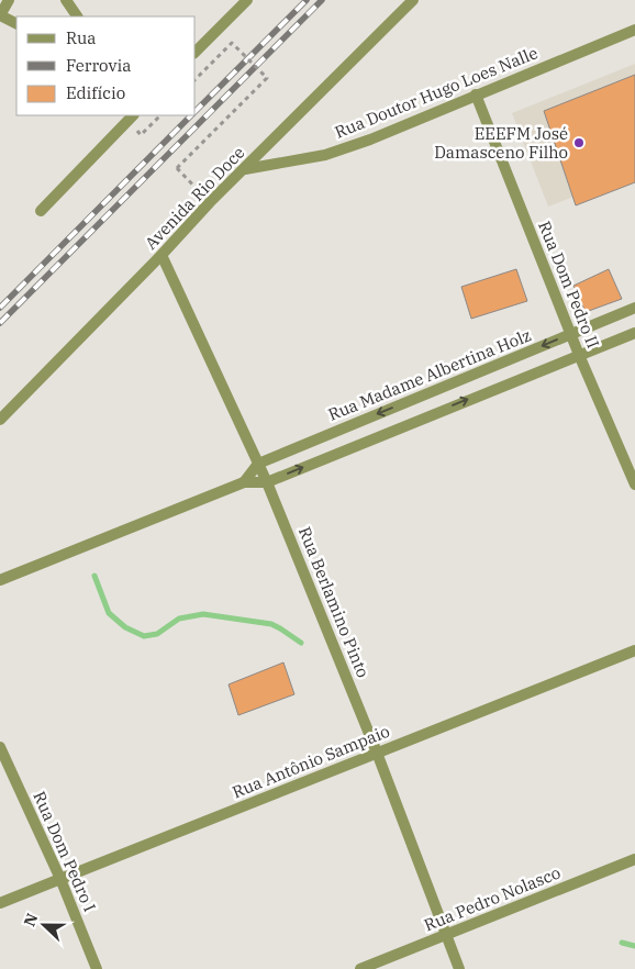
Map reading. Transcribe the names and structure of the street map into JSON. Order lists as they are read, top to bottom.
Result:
{
  "streets": {
    "street": [
      "Rua Doutor Hugo Loes Nalle",
      "Avenida Rio Doce",
      "Rua Dom Pedro II",
      "Rua Madame Albertina Holz",
      "Rua Berlamino Pinto",
      "Rua Antônio Sampaio",
      "Rua Dom Pedro I",
      "Rua Pedro Nolasco"
    ]
  },
  "crossings": [
    ["Rua Doutor Hugo Loes Nalle", "Avenida Rio Doce"],
    ["Rua Doutor Hugo Loes Nalle", "Rua Dom Pedro II"],
    ["Avenida Rio Doce", "Rua Berlamino Pinto"],
    ["Rua Dom Pedro II", "Rua Madame Albertina Holz"],
    ["Rua Madame Albertina Holz", "Rua Berlamino Pinto"],
    ["Rua Berlamino Pinto", "Rua Antônio Sampaio"],
    ["Rua Berlamino Pinto", "Rua Pedro Nolasco"],
    ["Rua Antônio Sampaio", "Rua Dom Pedro I"]
  ],
  "places": ["EEEFM José Damasceno Filho"],
  "legend": ["Rua", "Ferrovia", "Edifício"],
  "north": "left"
}
